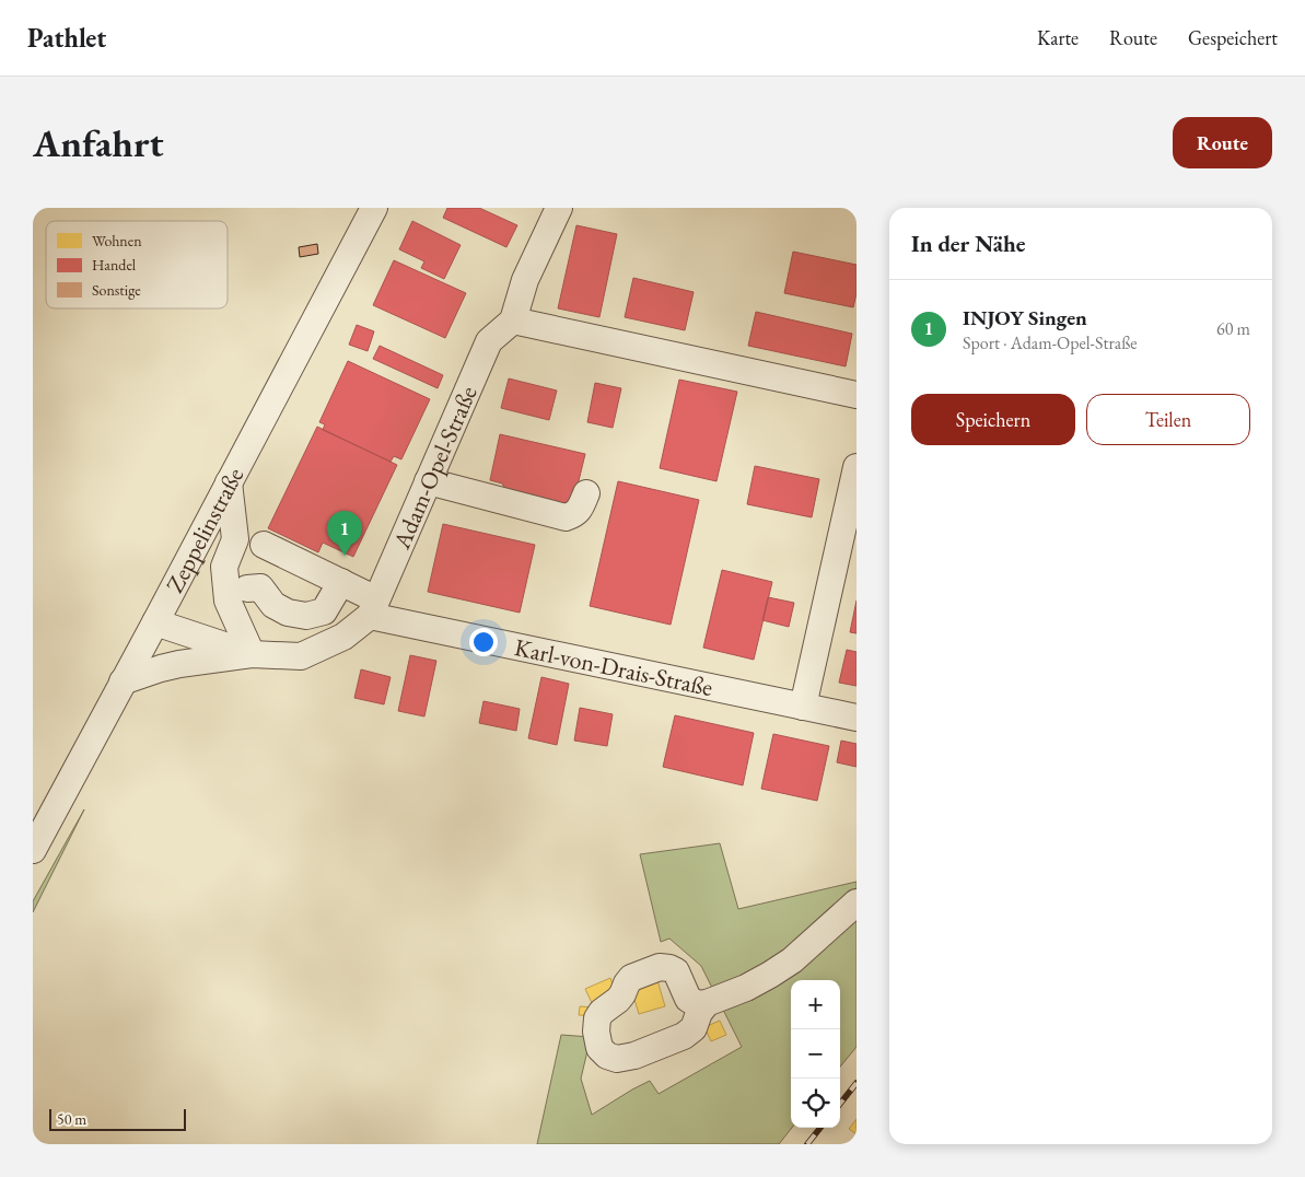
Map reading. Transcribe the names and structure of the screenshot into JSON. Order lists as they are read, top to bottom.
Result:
{
  "streets": {
    "street": ["Adam-Opel-Straße", "Zeppelinstraße", "Karl-von-Drais-Straße"]
  },
  "crossings": [
    ["Adam-Opel-Straße", "Zeppelinstraße"],
    ["Adam-Opel-Straße", "Karl-von-Drais-Straße"]
  ],
  "legend": ["Wohnen", "Handel", "Sonstige"],
  "scale_bar": "50 m",
  "page": {
    "header": "Pathlet",
    "nav": ["Karte", "Route", "Gespeichert"],
    "buttons": [
      "Route",
      ["Speichern", "Teilen"]
    ],
    "title": "Anfahrt",
    "heading": "In der Nähe",
    "list": [
      {
        "mark": "1",
        "name": "INJOY Singen",
        "note": "Sport · Adam-Opel-Straße",
        "value": "60 m"
      }
    ],
    "pins": "1",
    "map_buttons": ["+", "−"],
    "scale": "50 m"
  }
}
